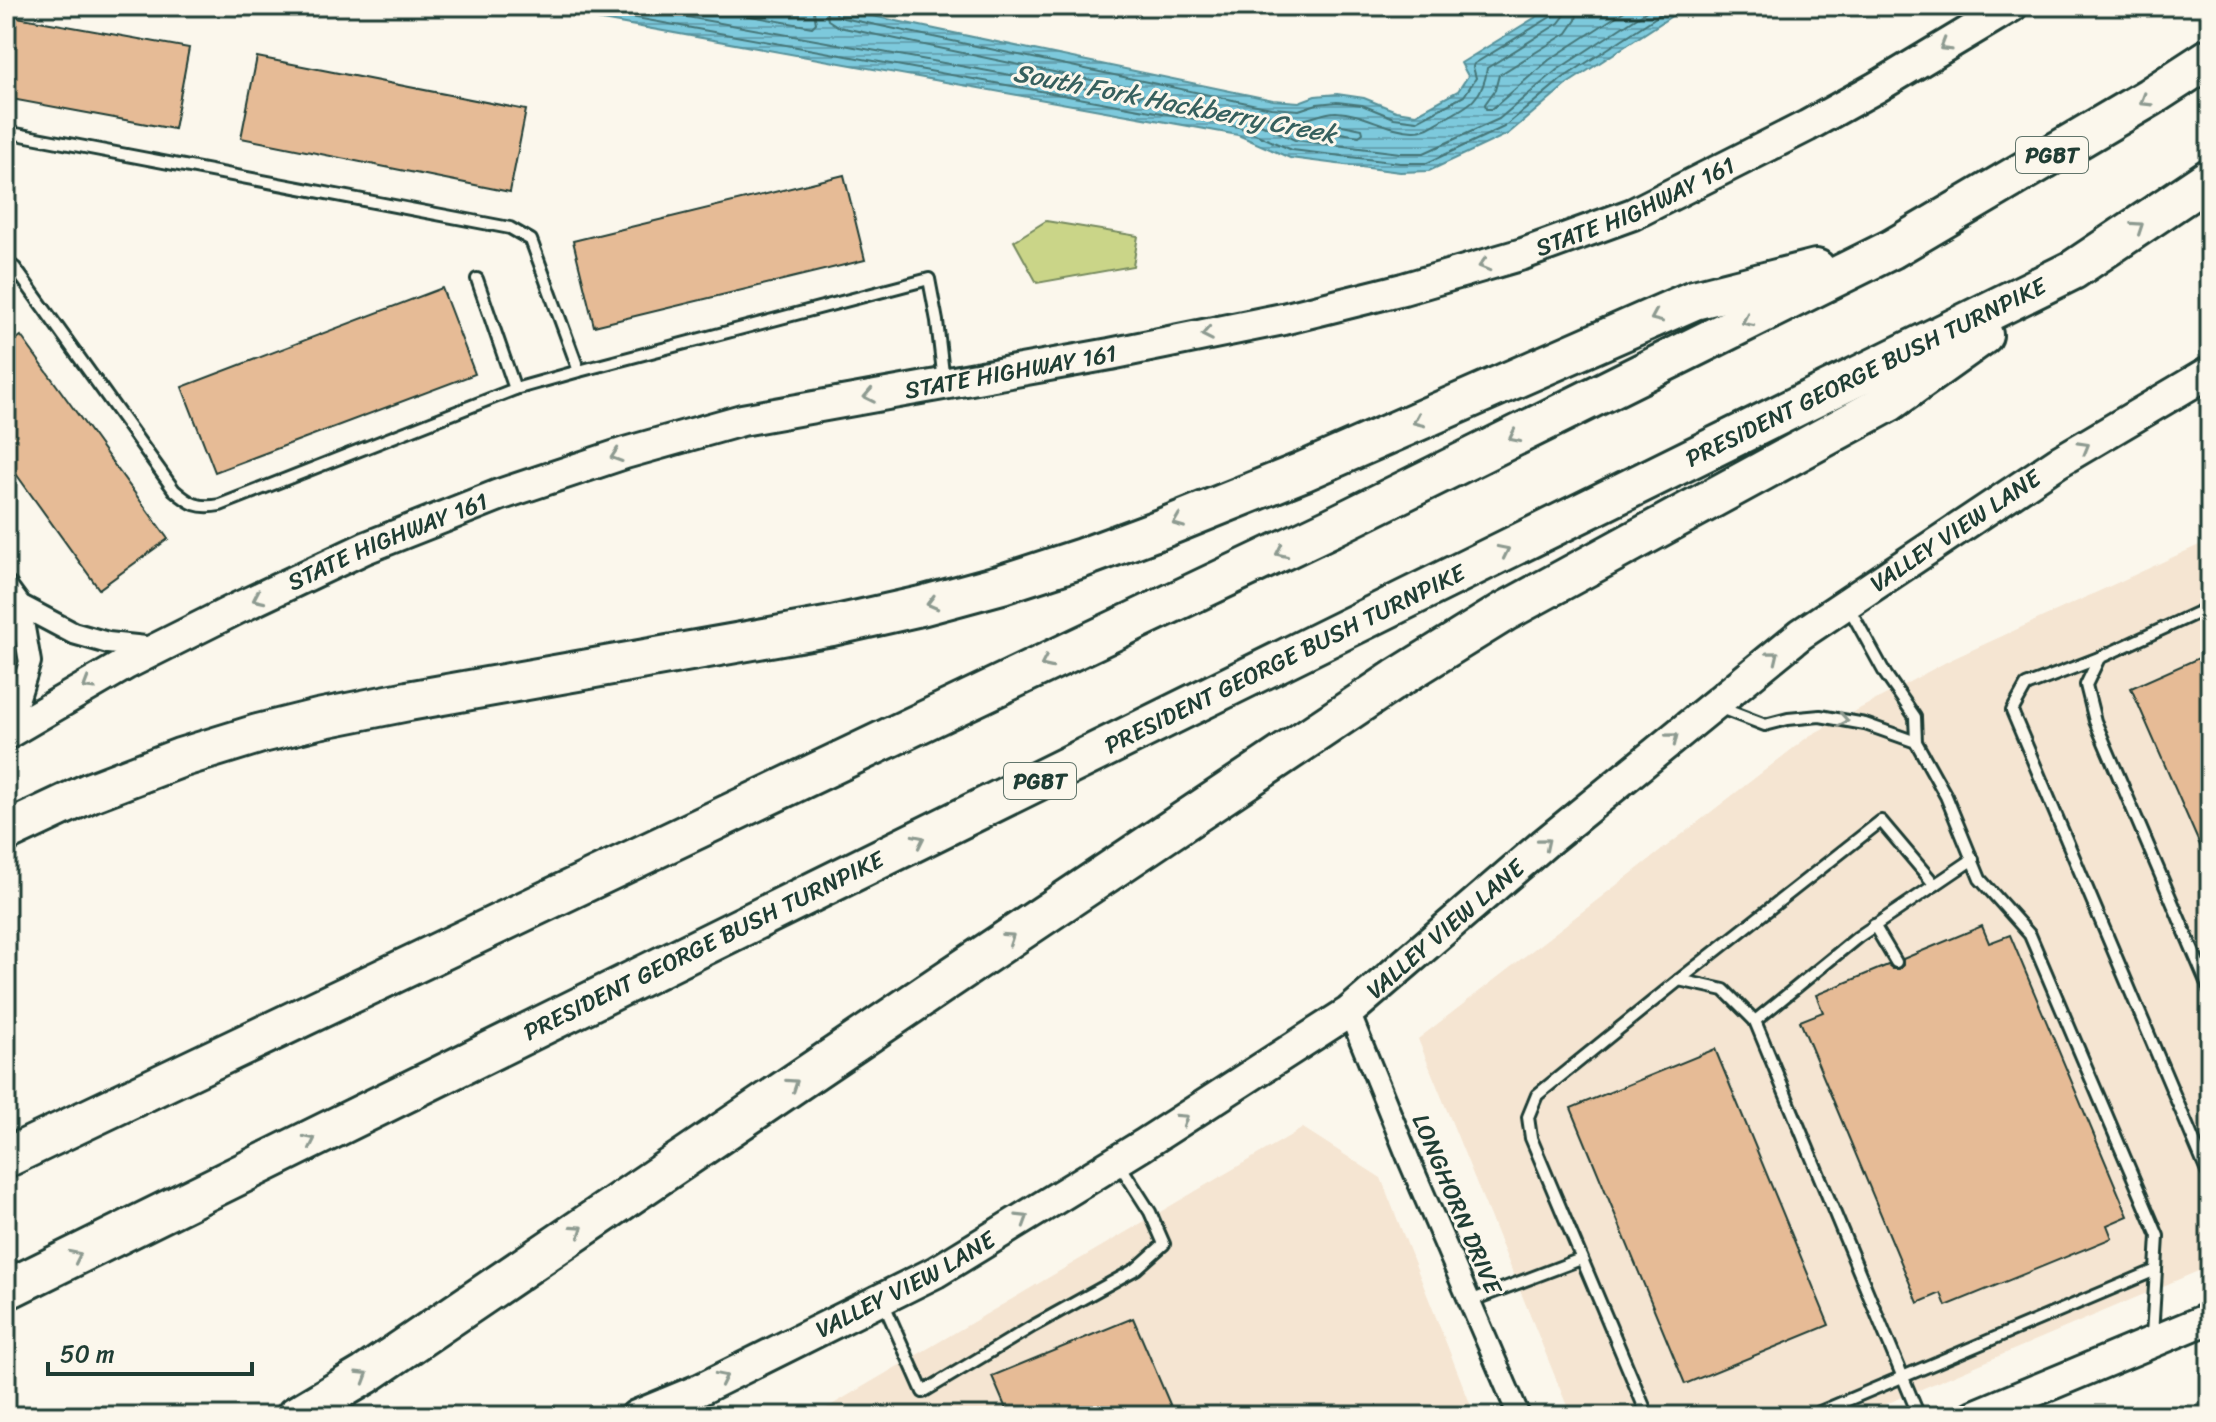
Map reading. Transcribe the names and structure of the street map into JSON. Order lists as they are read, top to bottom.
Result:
{
  "streets": {
    "highway": ["PGBT", "PRESIDENT GEORGE BUSH TURNPIKE"],
    "main road": ["STATE HIGHWAY 161", "VALLEY VIEW LANE"],
    "street": ["LONGHORN DRIVE"]
  },
  "crossings": [
    ["VALLEY VIEW LANE", "LONGHORN DRIVE"]
  ],
  "one_way": ["STATE HIGHWAY 161", "VALLEY VIEW LANE"],
  "water": ["South Fork Hackberry Creek"],
  "scale_bar": "50 m"
}
